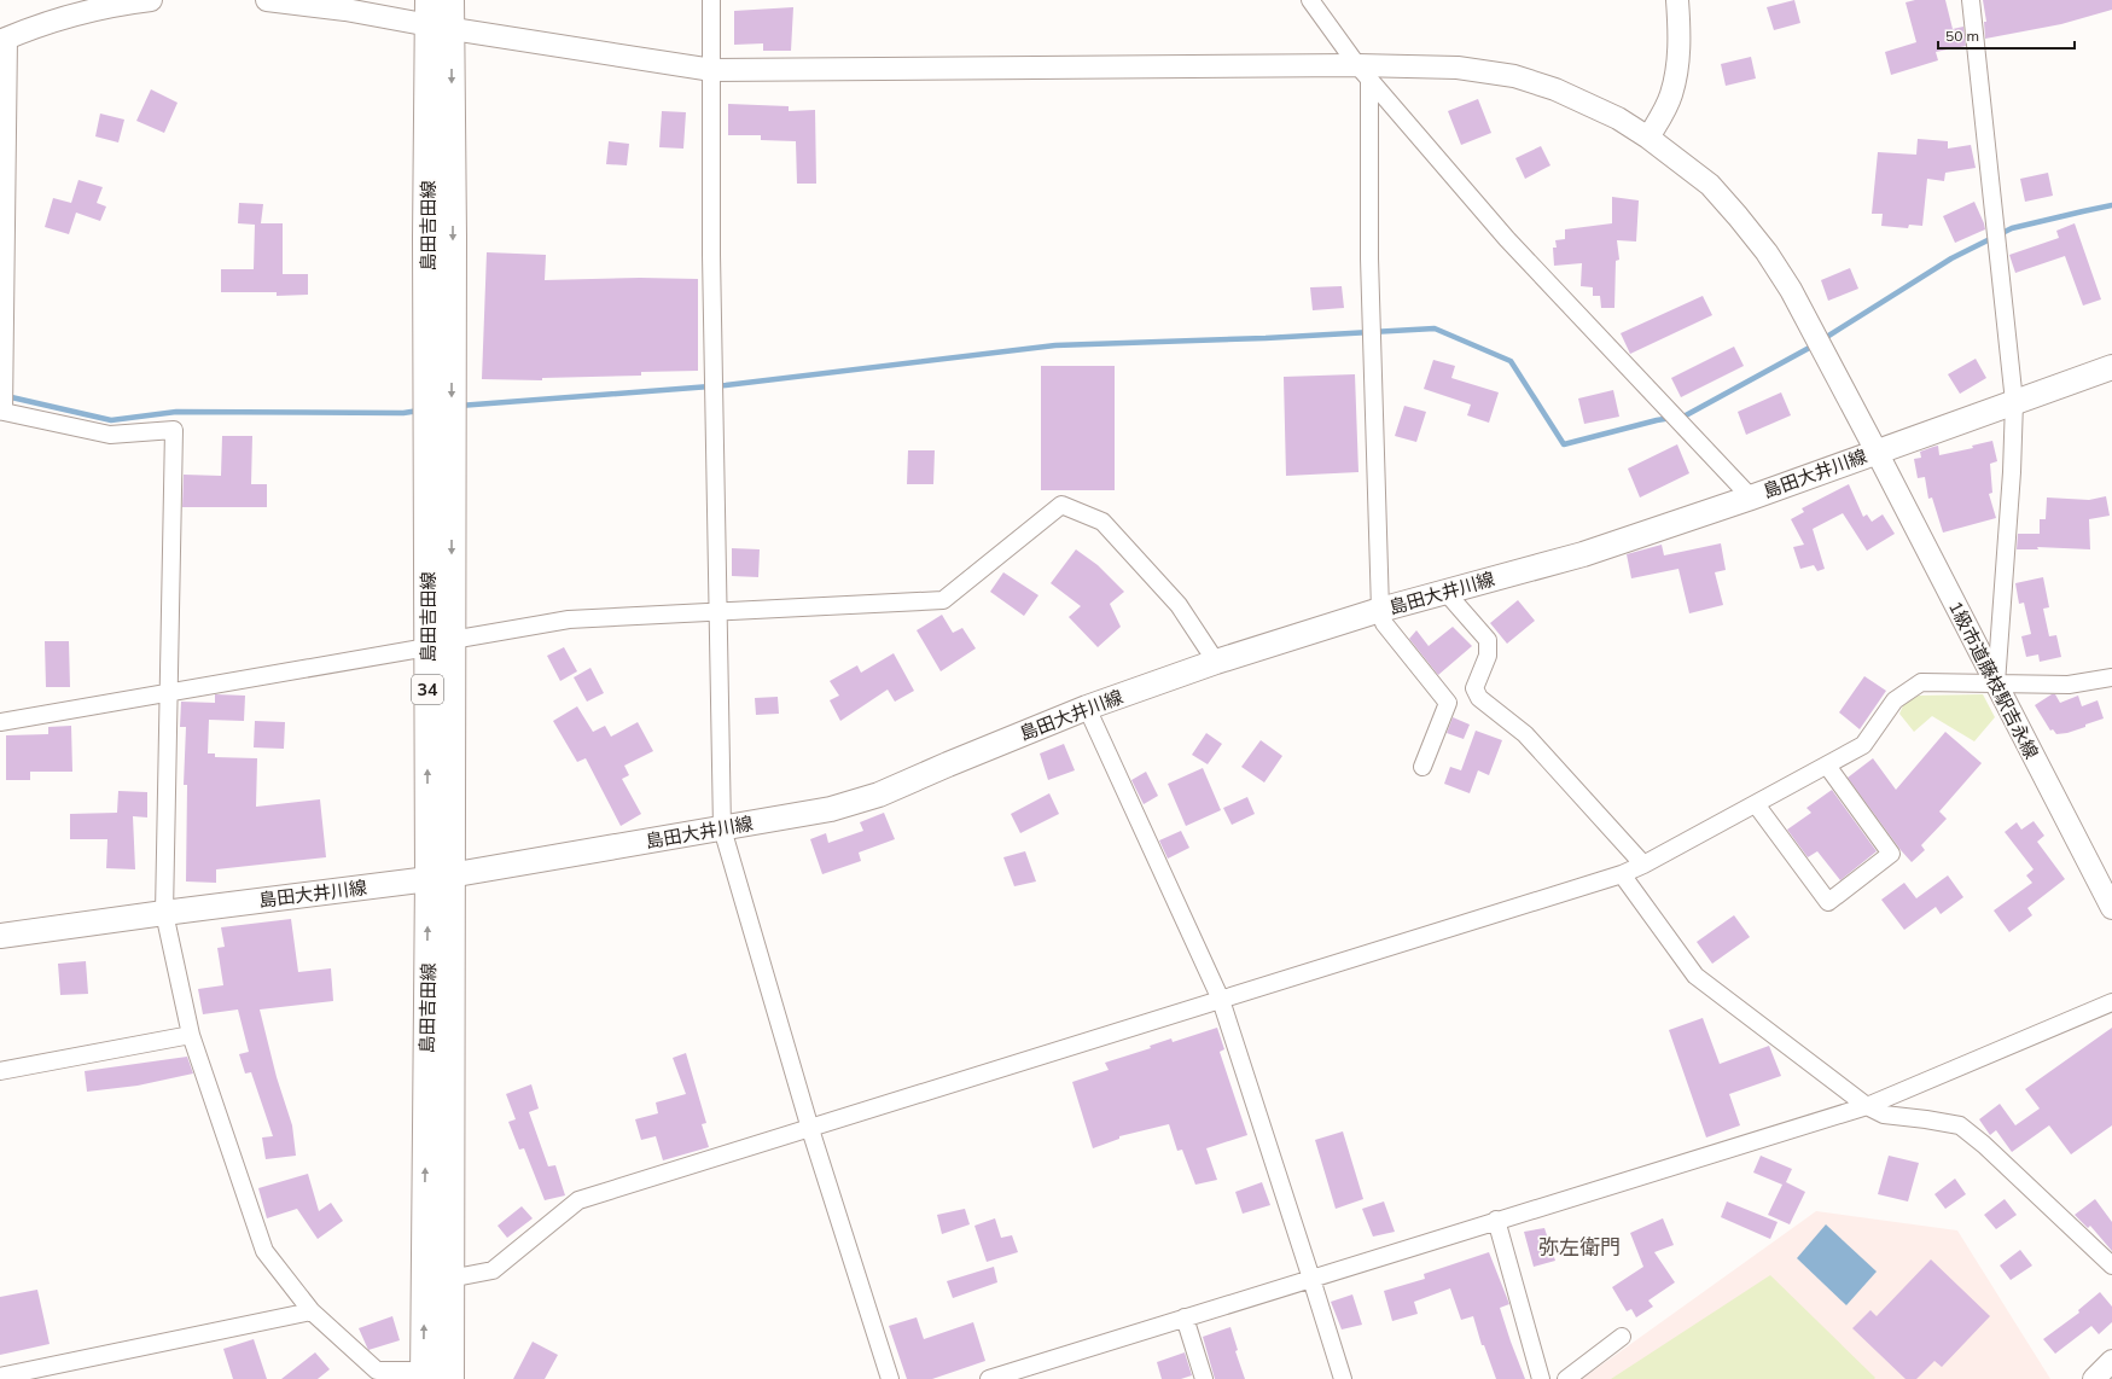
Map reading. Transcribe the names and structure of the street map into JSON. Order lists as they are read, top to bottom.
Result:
{
  "streets": {
    "main road": ["島田吉田線", "島田大井川線", "34"],
    "street": ["1級市道藤枝駅吉永線"]
  },
  "crossings": [
    ["島田吉田線", "島田大井川線"],
    ["島田吉田線", "1級市道藤枝駅吉永線"],
    ["島田大井川線", "1級市道藤枝駅吉永線"]
  ],
  "districts": ["弥左衛門"],
  "scale_bar": "50 m"
}
